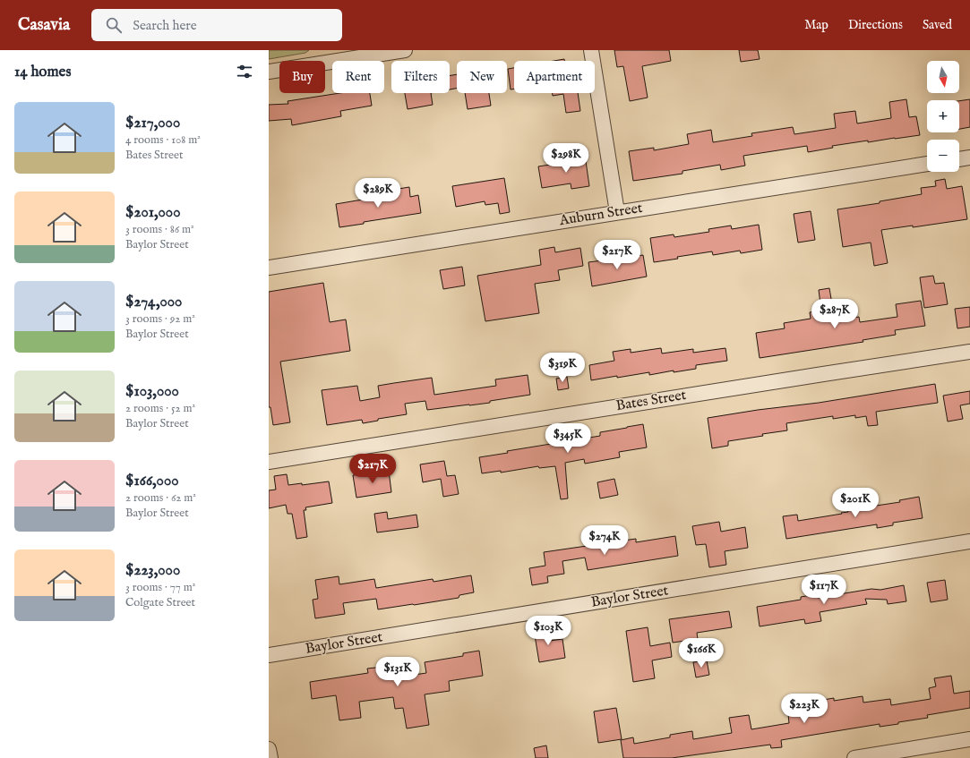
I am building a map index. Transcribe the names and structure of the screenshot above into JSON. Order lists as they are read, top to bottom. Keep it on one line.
{"streets":{"street":["Auburn Street","Bates Street","Baylor Street"]},"north":"bottom","page":{"header":"Casavia","search":"Search here","nav":["Map","Directions","Saved"],"heading":"14 homes","map_buttons":["+","−"],"chip":["Buy","Rent","Filters","New","Apartment"],"list":[{"name":"$217,000","note":"4 rooms · 108 m² · Bates Street"},{"name":"$201,000","note":"3 rooms · 86 m² · Baylor Street"},{"name":"$274,000","note":"3 rooms · 92 m² · Baylor Street"},{"name":"$103,000","note":"2 rooms · 52 m² · Baylor Street"},{"name":"$166,000","note":"2 rooms · 62 m² · Baylor Street"},{"name":"$223,000","note":"3 rooms · 77 m² · Colgate Street"}],"price":["$298K","$289K","$217K","$287K","$319K","$345K","$217K","$201K","$274K","$117K","$103K","$166K","$131K","$223K"]}}
